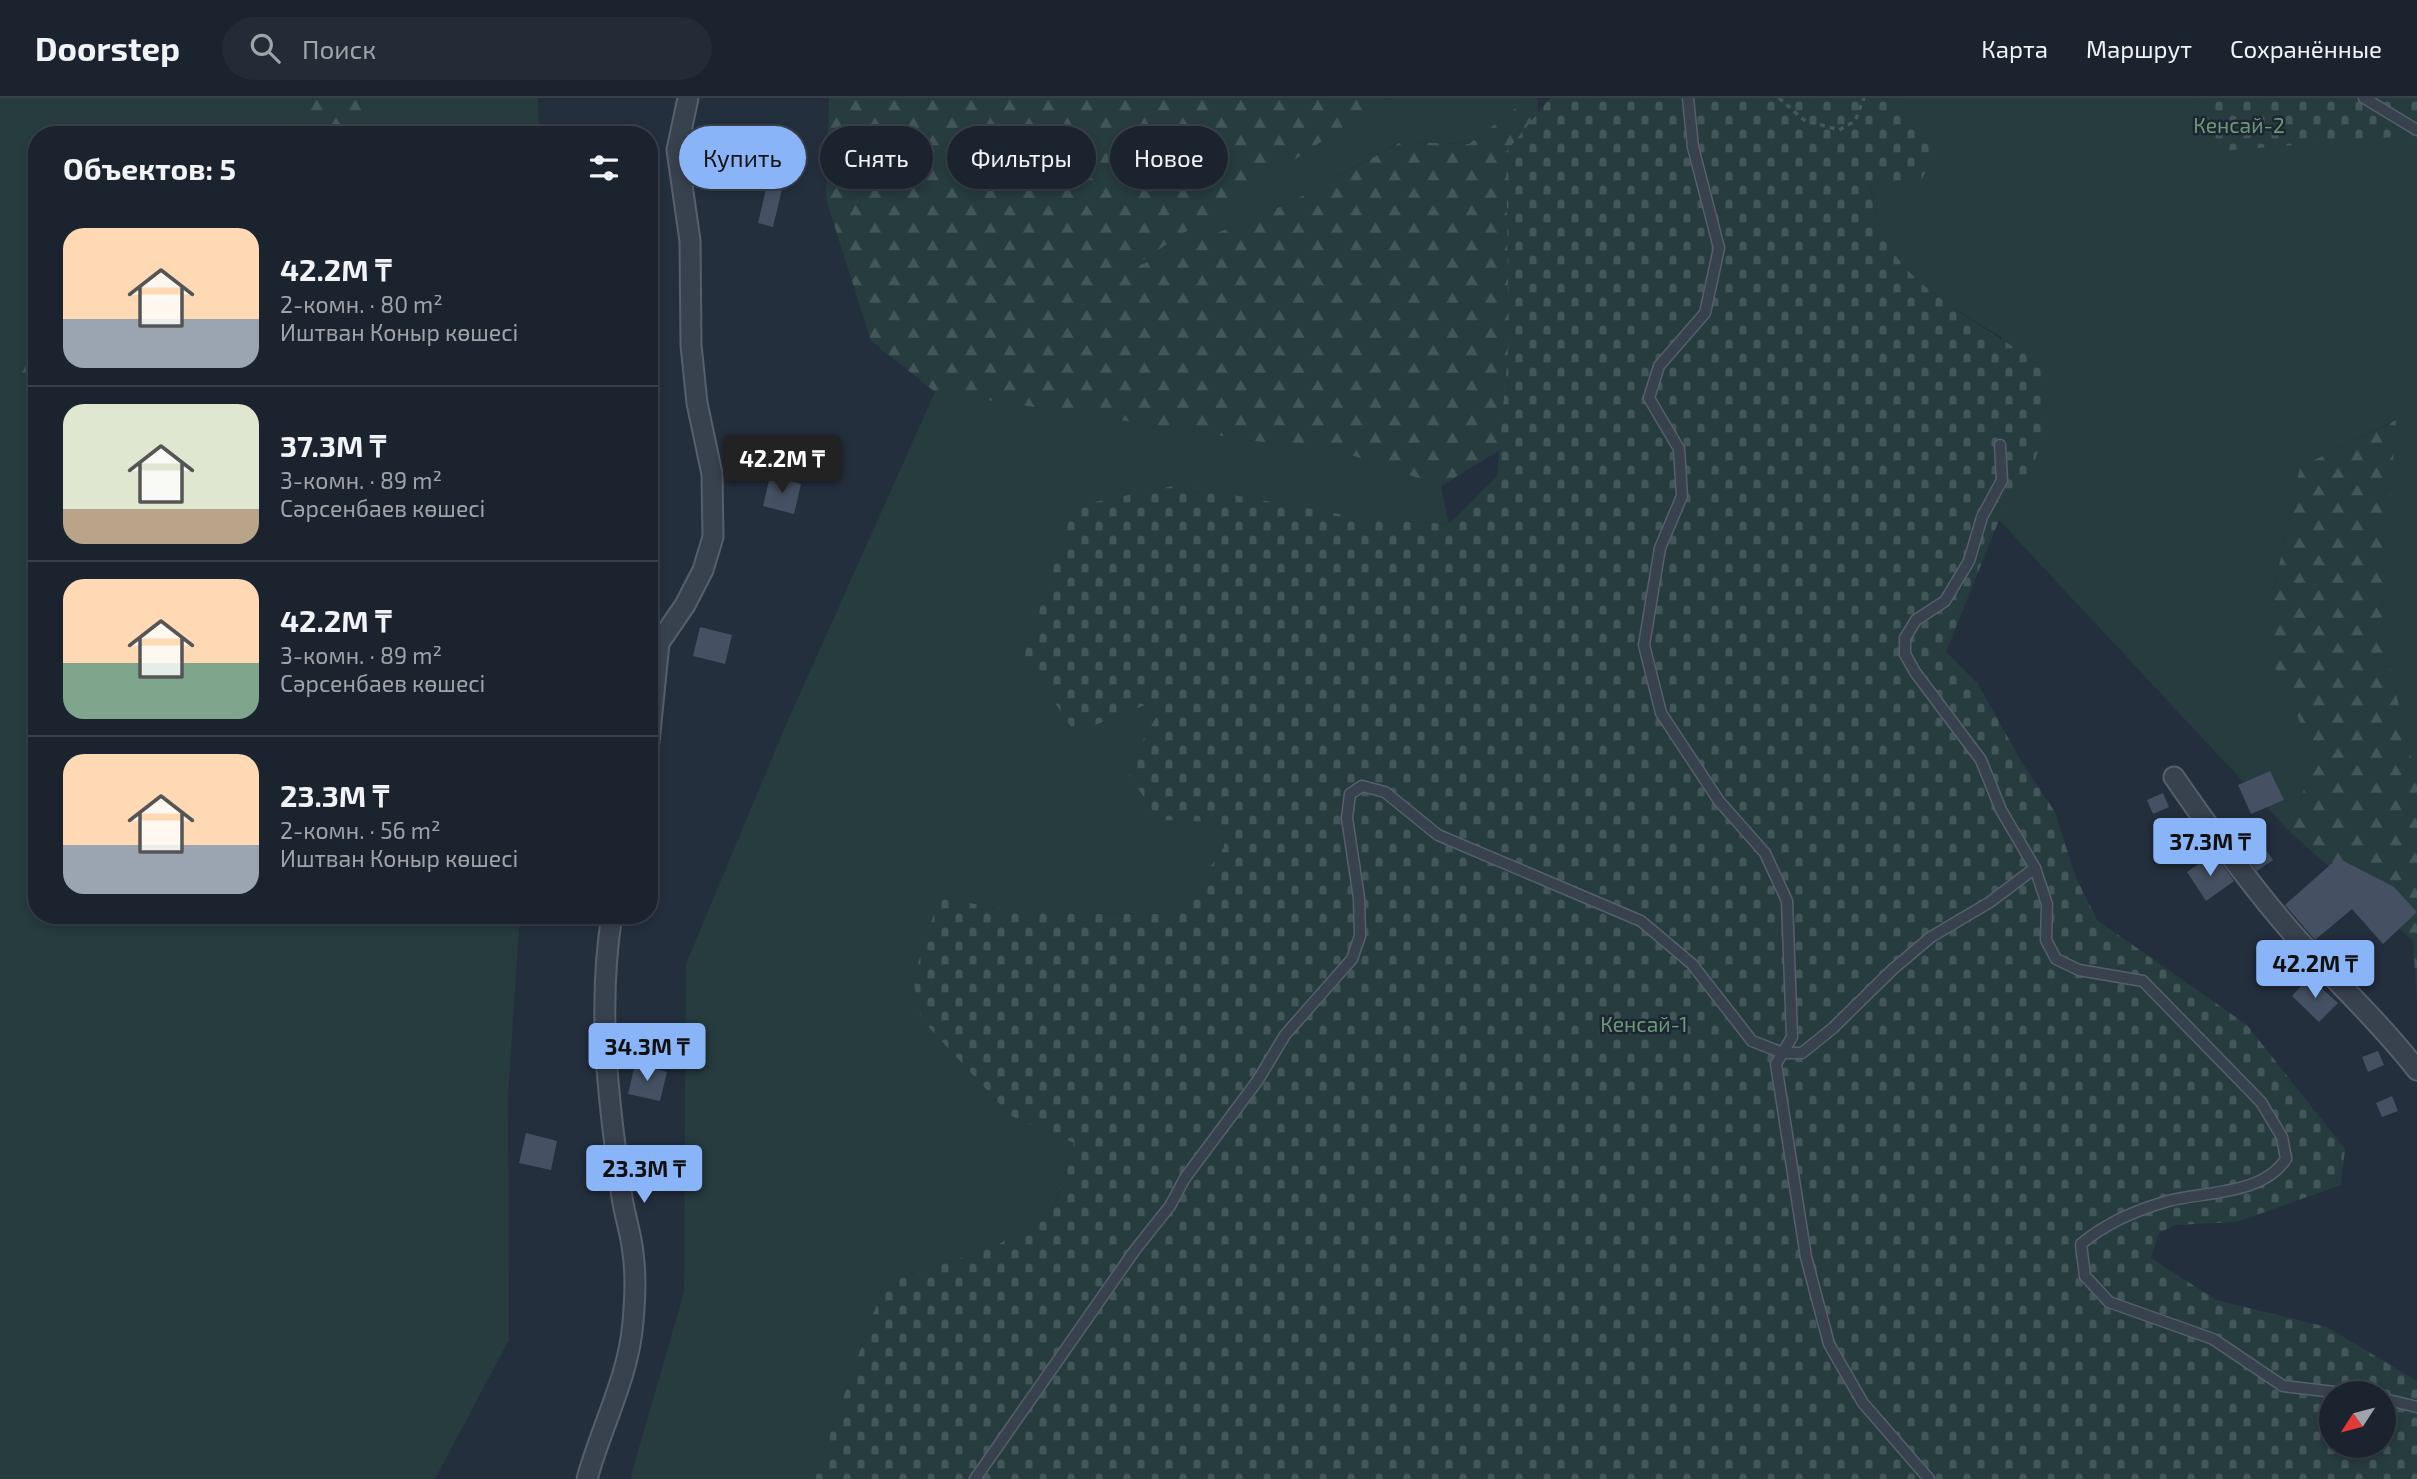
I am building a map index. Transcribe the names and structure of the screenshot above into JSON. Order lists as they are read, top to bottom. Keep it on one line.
{"parks":["Кенсай-2","Кенсай-1"],"north":"bottom left","page":{"header":"Doorstep","search":"Поиск","nav":["Карта","Маршрут","Сохранённые"],"chip":["Купить","Снять","Фильтры","Новое"],"heading":"Объектов: 5","list":[{"name":"42.2M ₸","note":"2-комн. · 80 m² · Иштван Коныр көшесі"},{"name":"37.3M ₸","note":"3-комн. · 89 m² · Сәрсенбаев көшесі"},{"name":"42.2M ₸","note":"3-комн. · 89 m² · Сәрсенбаев көшесі"},{"name":"23.3M ₸","note":"2-комн. · 56 m² · Иштван Коныр көшесі"}],"price":["42.2M ₸","37.3M ₸","42.2M ₸","34.3M ₸","23.3M ₸"]}}
